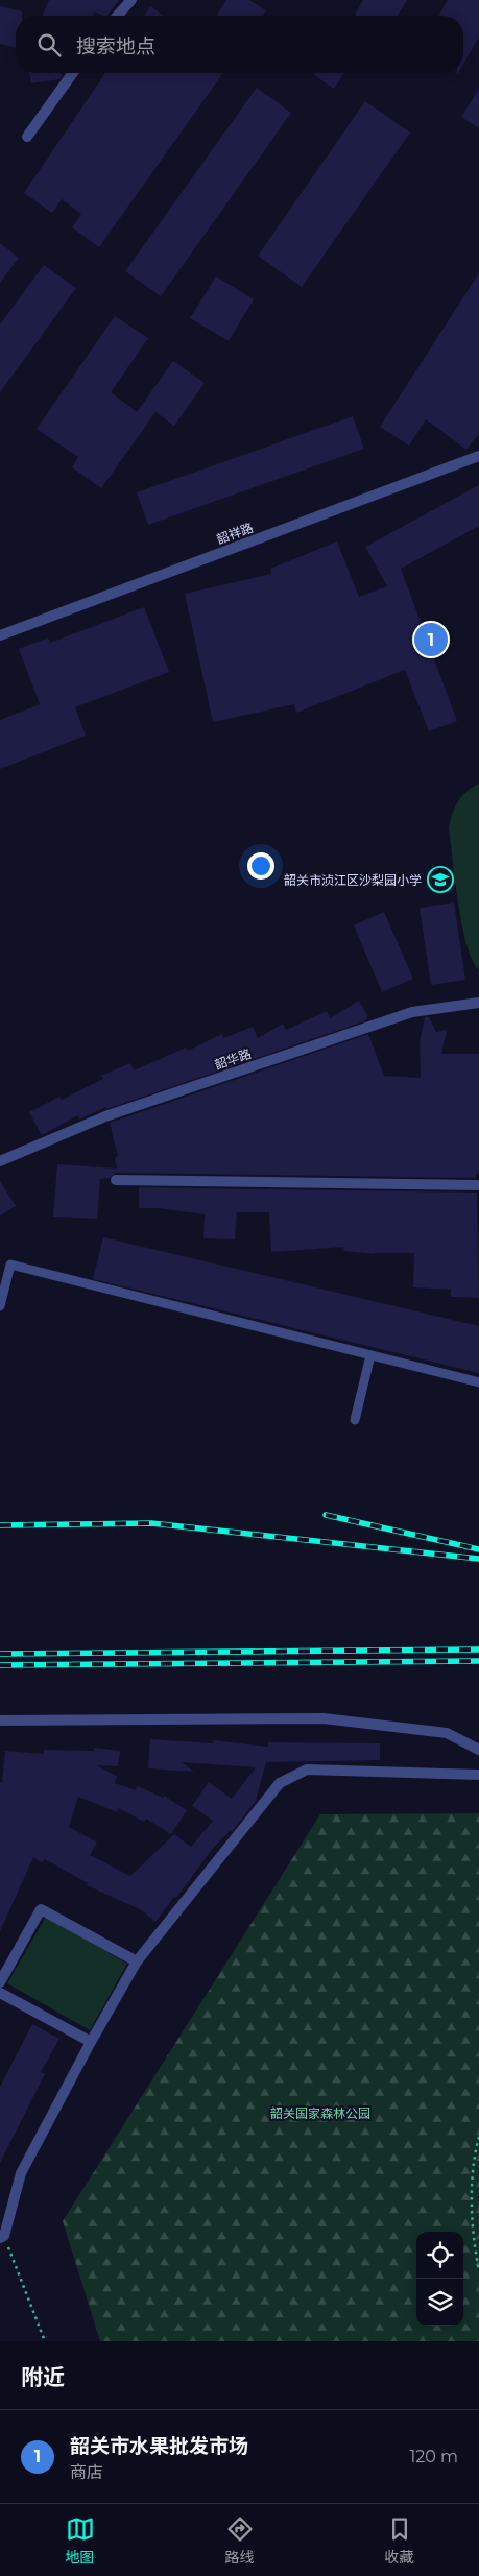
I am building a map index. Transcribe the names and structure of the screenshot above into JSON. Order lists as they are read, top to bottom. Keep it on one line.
{"streets":{"street":["韶祥路","韶华路"]},"parks":["韶关国家森林公园"],"places":{"school or university":["韶关市浈江区沙梨园小学"]},"page":{"search":"搜索地点","pins":"1","heading":"附近","list":[{"mark":"1","name":"韶关市水果批发市场","note":"商店","value":"120 m"}],"nav":["地图","路线","收藏"]}}
